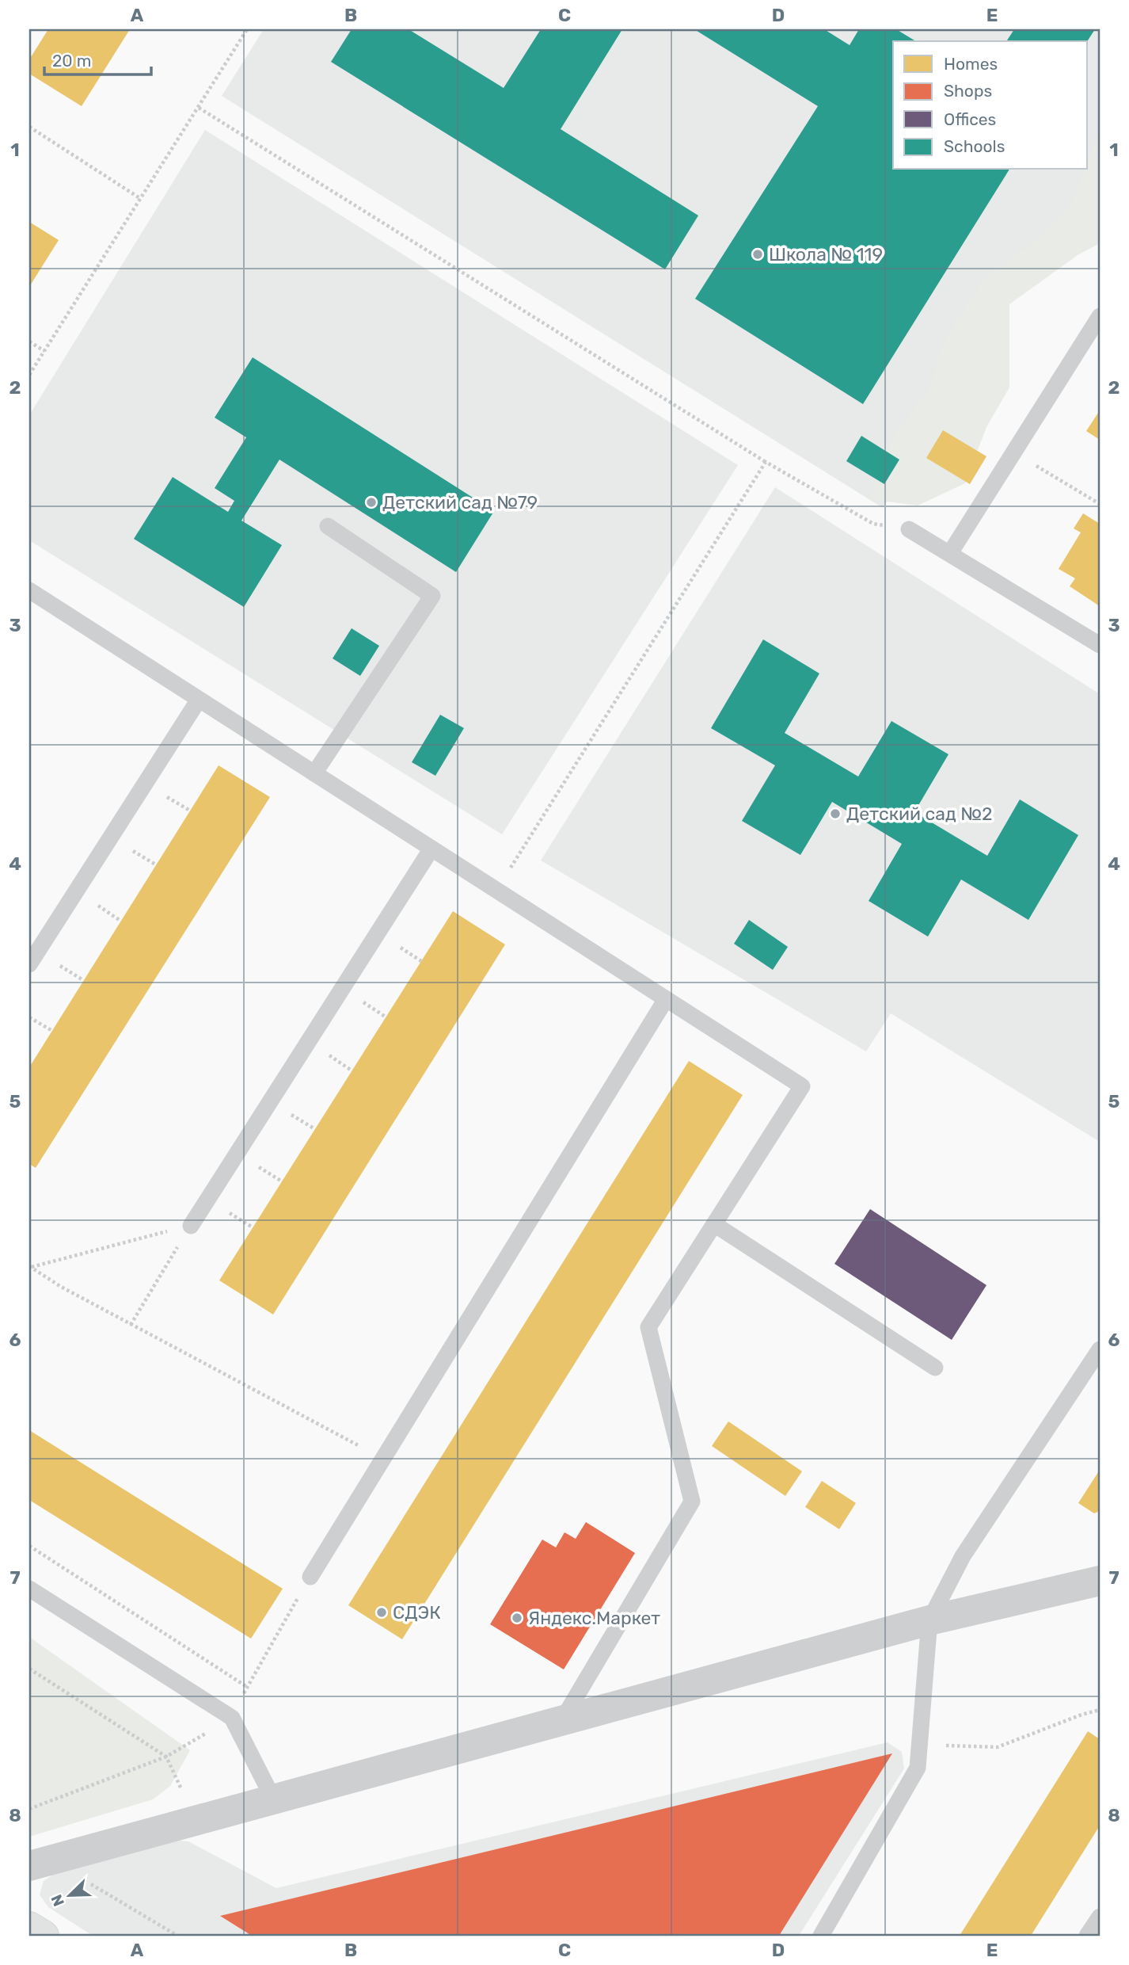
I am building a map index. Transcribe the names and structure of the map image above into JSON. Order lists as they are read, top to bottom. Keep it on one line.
{"places":["Школа № 119","Детский сад №79","Детский сад №2","СДЭК","Яндекс.Маркет"],"legend":["Homes","Shops","Offices","Schools"],"scale_bar":"20 m","north":"bottom left","grid":{"columns":["A","B","C","D","E"],"rows":["1","2","3","4","5","6","7","8"]}}
